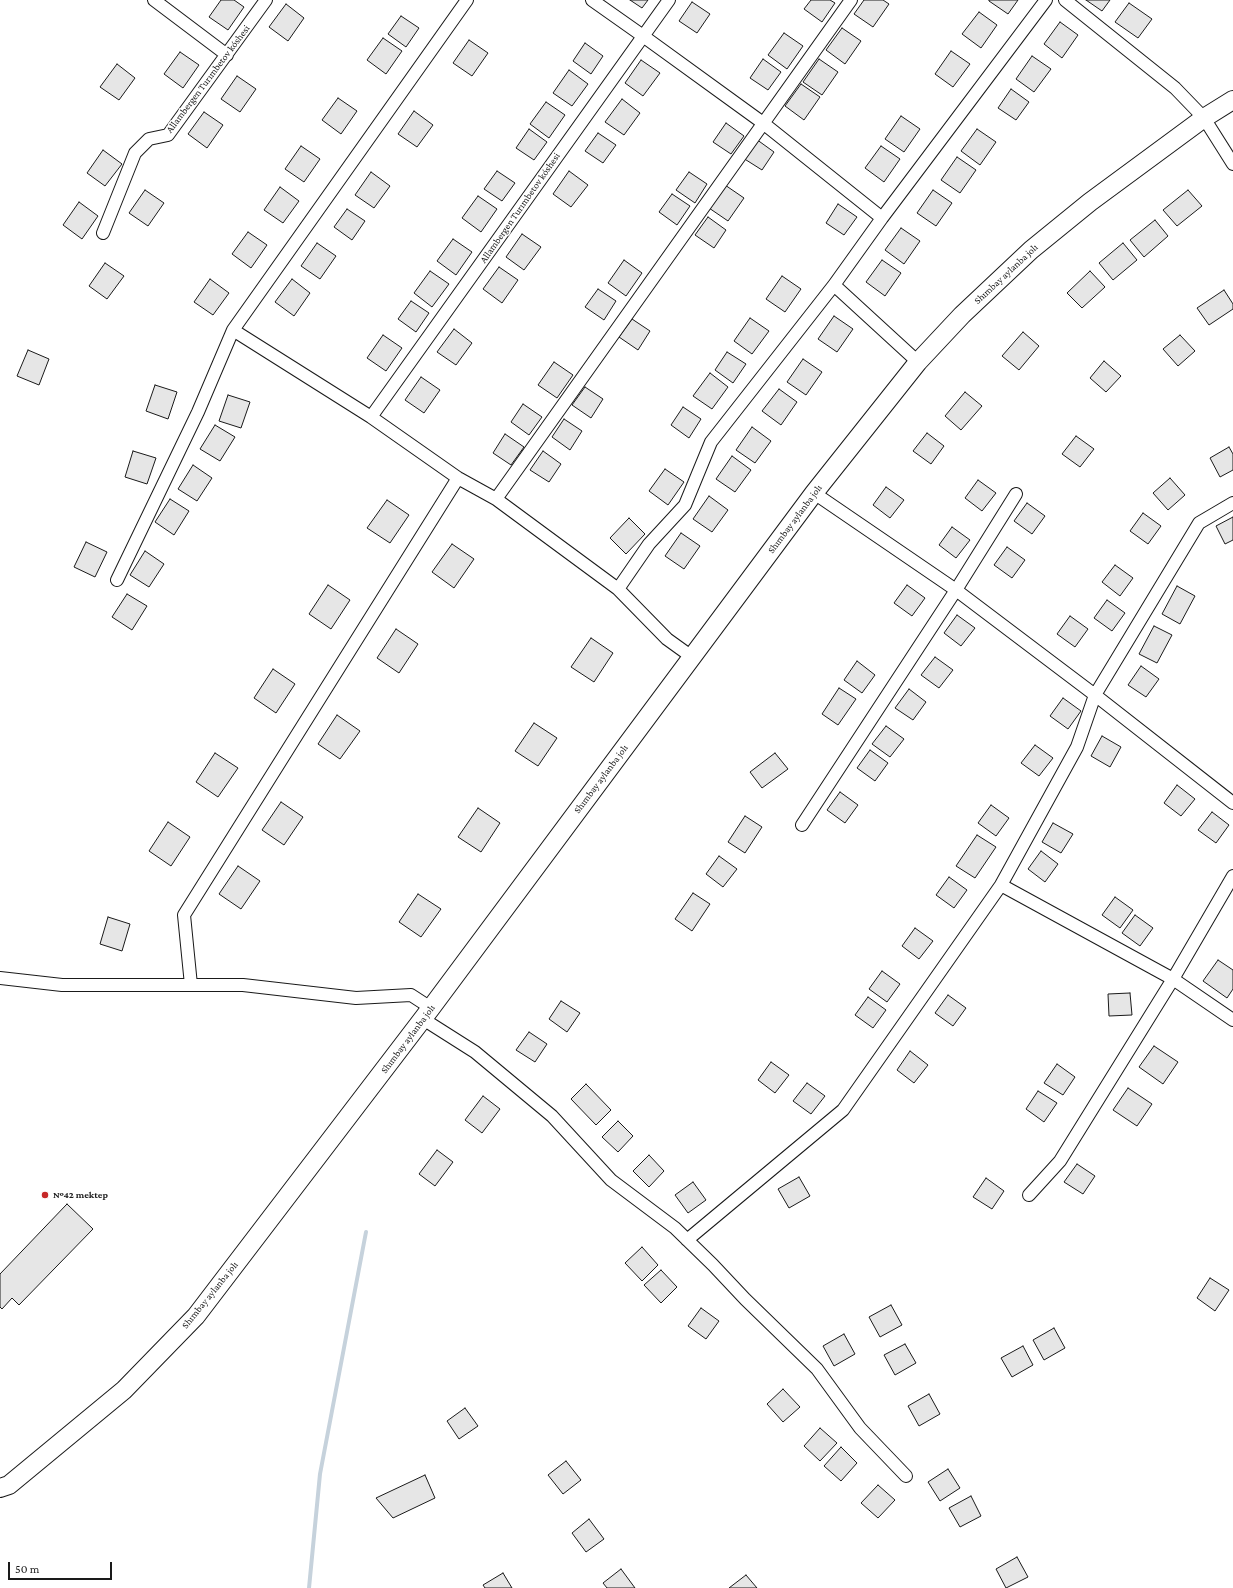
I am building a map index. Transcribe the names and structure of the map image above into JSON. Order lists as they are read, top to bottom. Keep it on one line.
{"streets":{"main road":["Shımbay aylanba jolı"],"street":["Allambergen Turımbetov kóshesi"]},"places":["№42 mektep"],"scale_bar":"50 m"}
